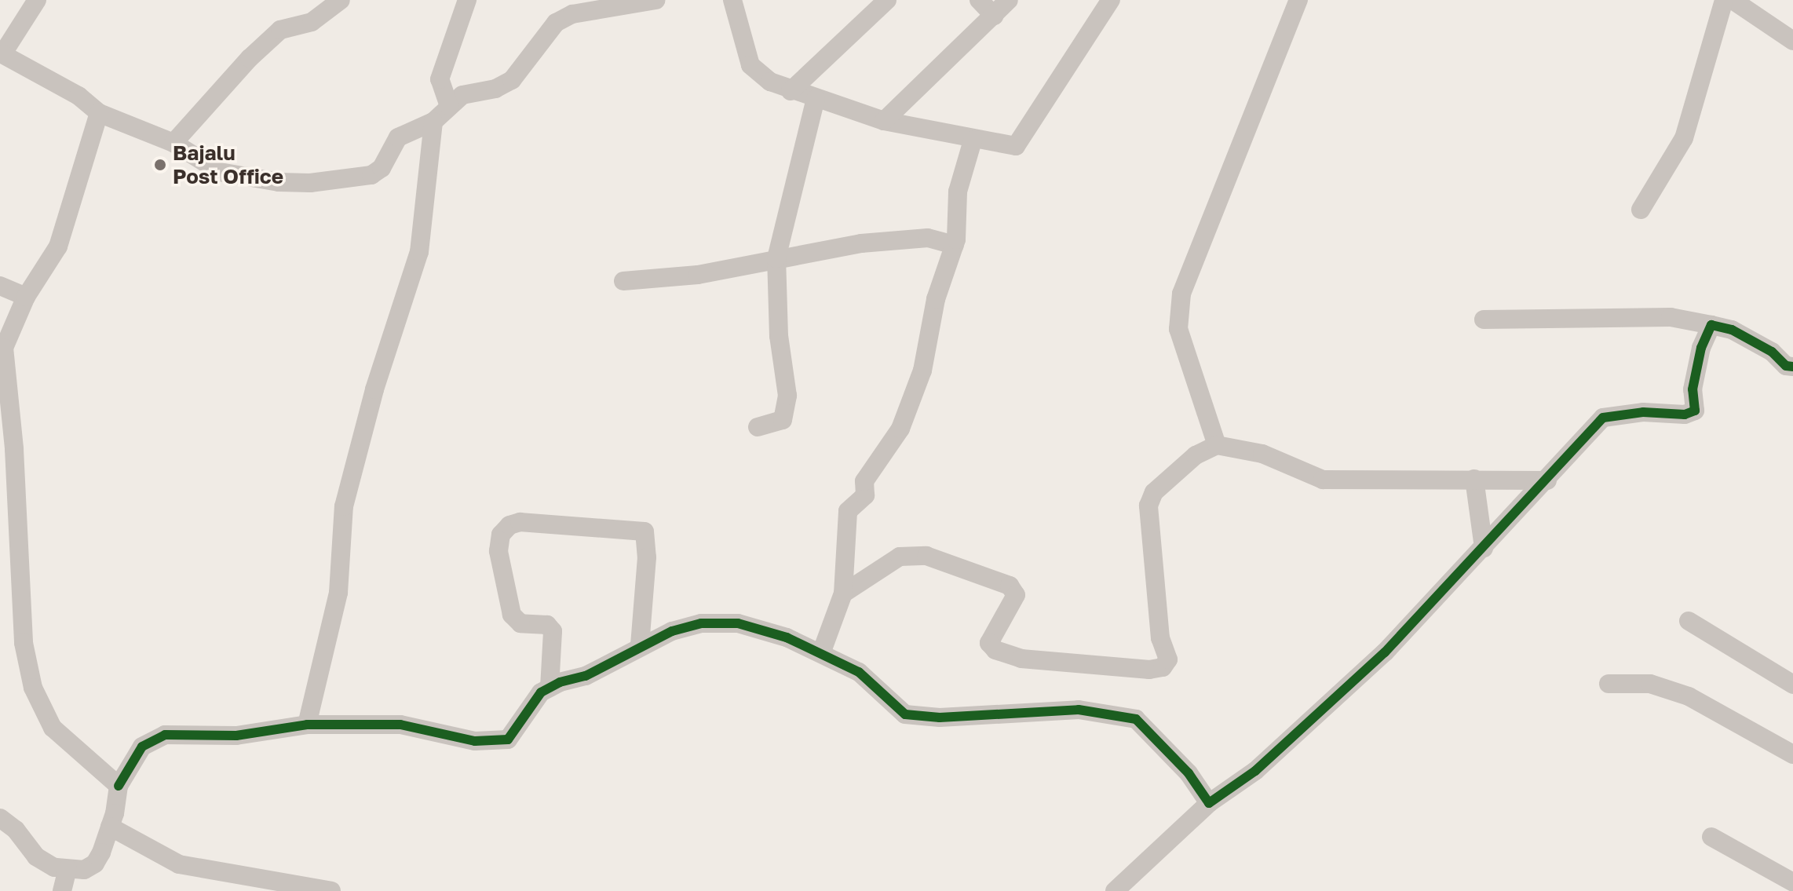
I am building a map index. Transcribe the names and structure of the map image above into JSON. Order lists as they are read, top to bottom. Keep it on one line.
{"places":["Bajalu Post Office"]}
